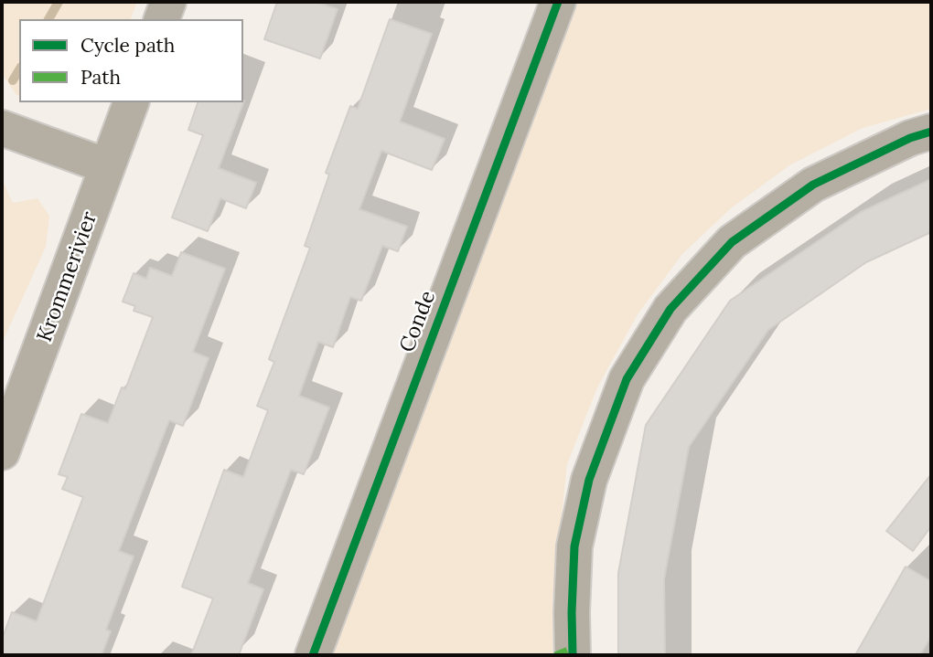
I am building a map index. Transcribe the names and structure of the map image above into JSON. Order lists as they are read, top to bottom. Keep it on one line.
{"streets":{"street":["Krommerivier","Conde"]},"legend":["Cycle path","Path"]}
